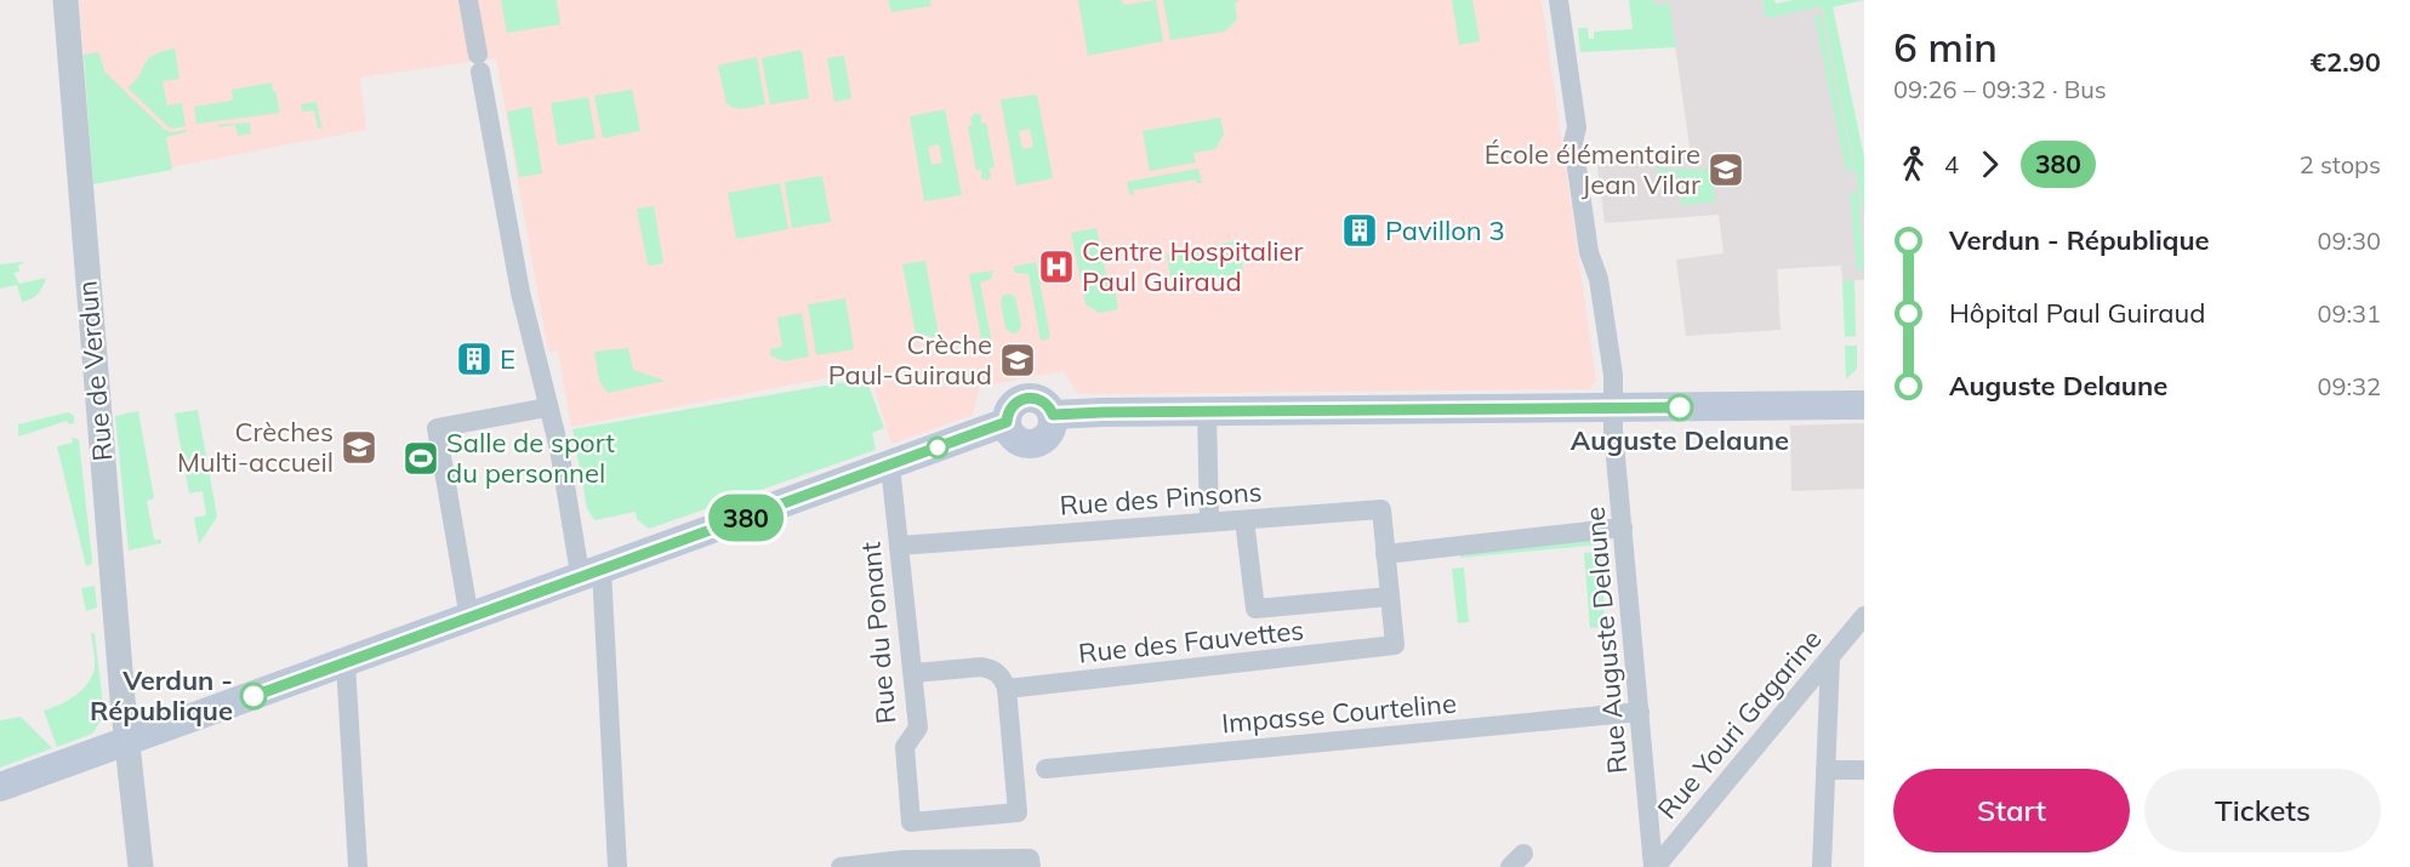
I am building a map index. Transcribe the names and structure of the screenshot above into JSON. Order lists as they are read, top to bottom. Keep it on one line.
{"streets":{"street":["Rue de Verdun","Rue des Pinsons","Rue du Ponant","Rue Auguste Delaune","Rue des Fauvettes","Impasse Courteline","Rue Youri Gagarine"]},"crossings":[["Rue des Pinsons","Rue du Ponant"],["Rue des Pinsons","Rue des Fauvettes"],["Rue du Ponant","Rue des Fauvettes"],["Rue Auguste Delaune","Impasse Courteline"],["Rue Auguste Delaune","Rue Youri Gagarine"]],"places":{"school or university":["École élémentaire Jean Vilar","Crèche Paul-Guiraud","Crèches Multi-accueil"],"building":["Pavillon 3","E"],"hospital":["Centre Hospitalier Paul Guiraud"],"other":["Auguste Delaune","Verdun - République"],"sports":["Salle de sport du personnel"]},"lines":["bus line 380"],"page":{"on_map":"380","heading":["6 min","09:26 – 09:32 · Bus","€2.90"],"legs":["4","380","2 stops"],"list":[{"name":"Verdun - République","value":"09:30"},{"name":"Hôpital Paul Guiraud","value":"09:31"},{"name":"Auguste Delaune","value":"09:32"}],"buttons":["Start","Tickets"]}}
